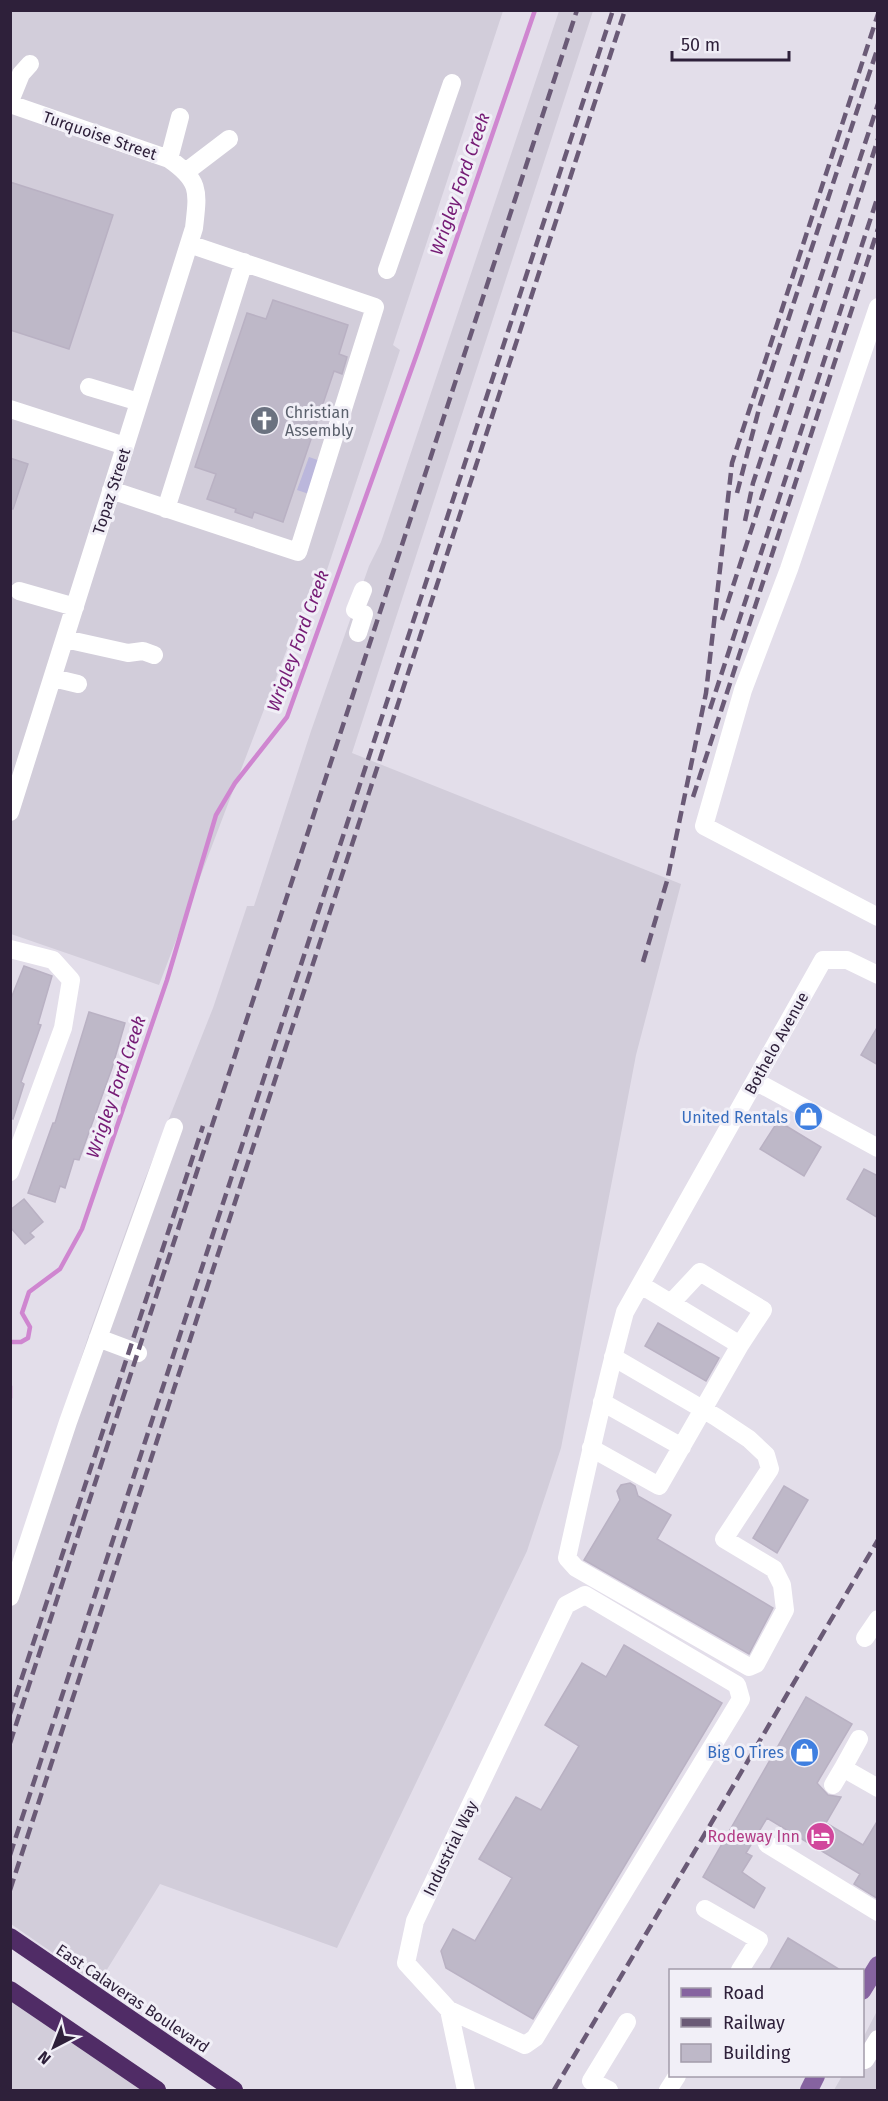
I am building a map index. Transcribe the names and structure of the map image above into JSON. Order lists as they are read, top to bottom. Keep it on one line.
{"streets":{"highway":["East Calaveras Boulevard"],"street":["Turquoise Street","Topaz Street","Bothelo Avenue","Industrial Way"]},"crossings":[["Turquoise Street","Topaz Street"]],"water":["Wrigley Ford Creek"],"places":{"church":["Christian Assembly"],"shop":["United Rentals","Big O Tires"],"hotel":["Rodeway Inn"]},"legend":["Road","Railway","Building"],"scale_bar":"50 m","north":"bottom left"}
